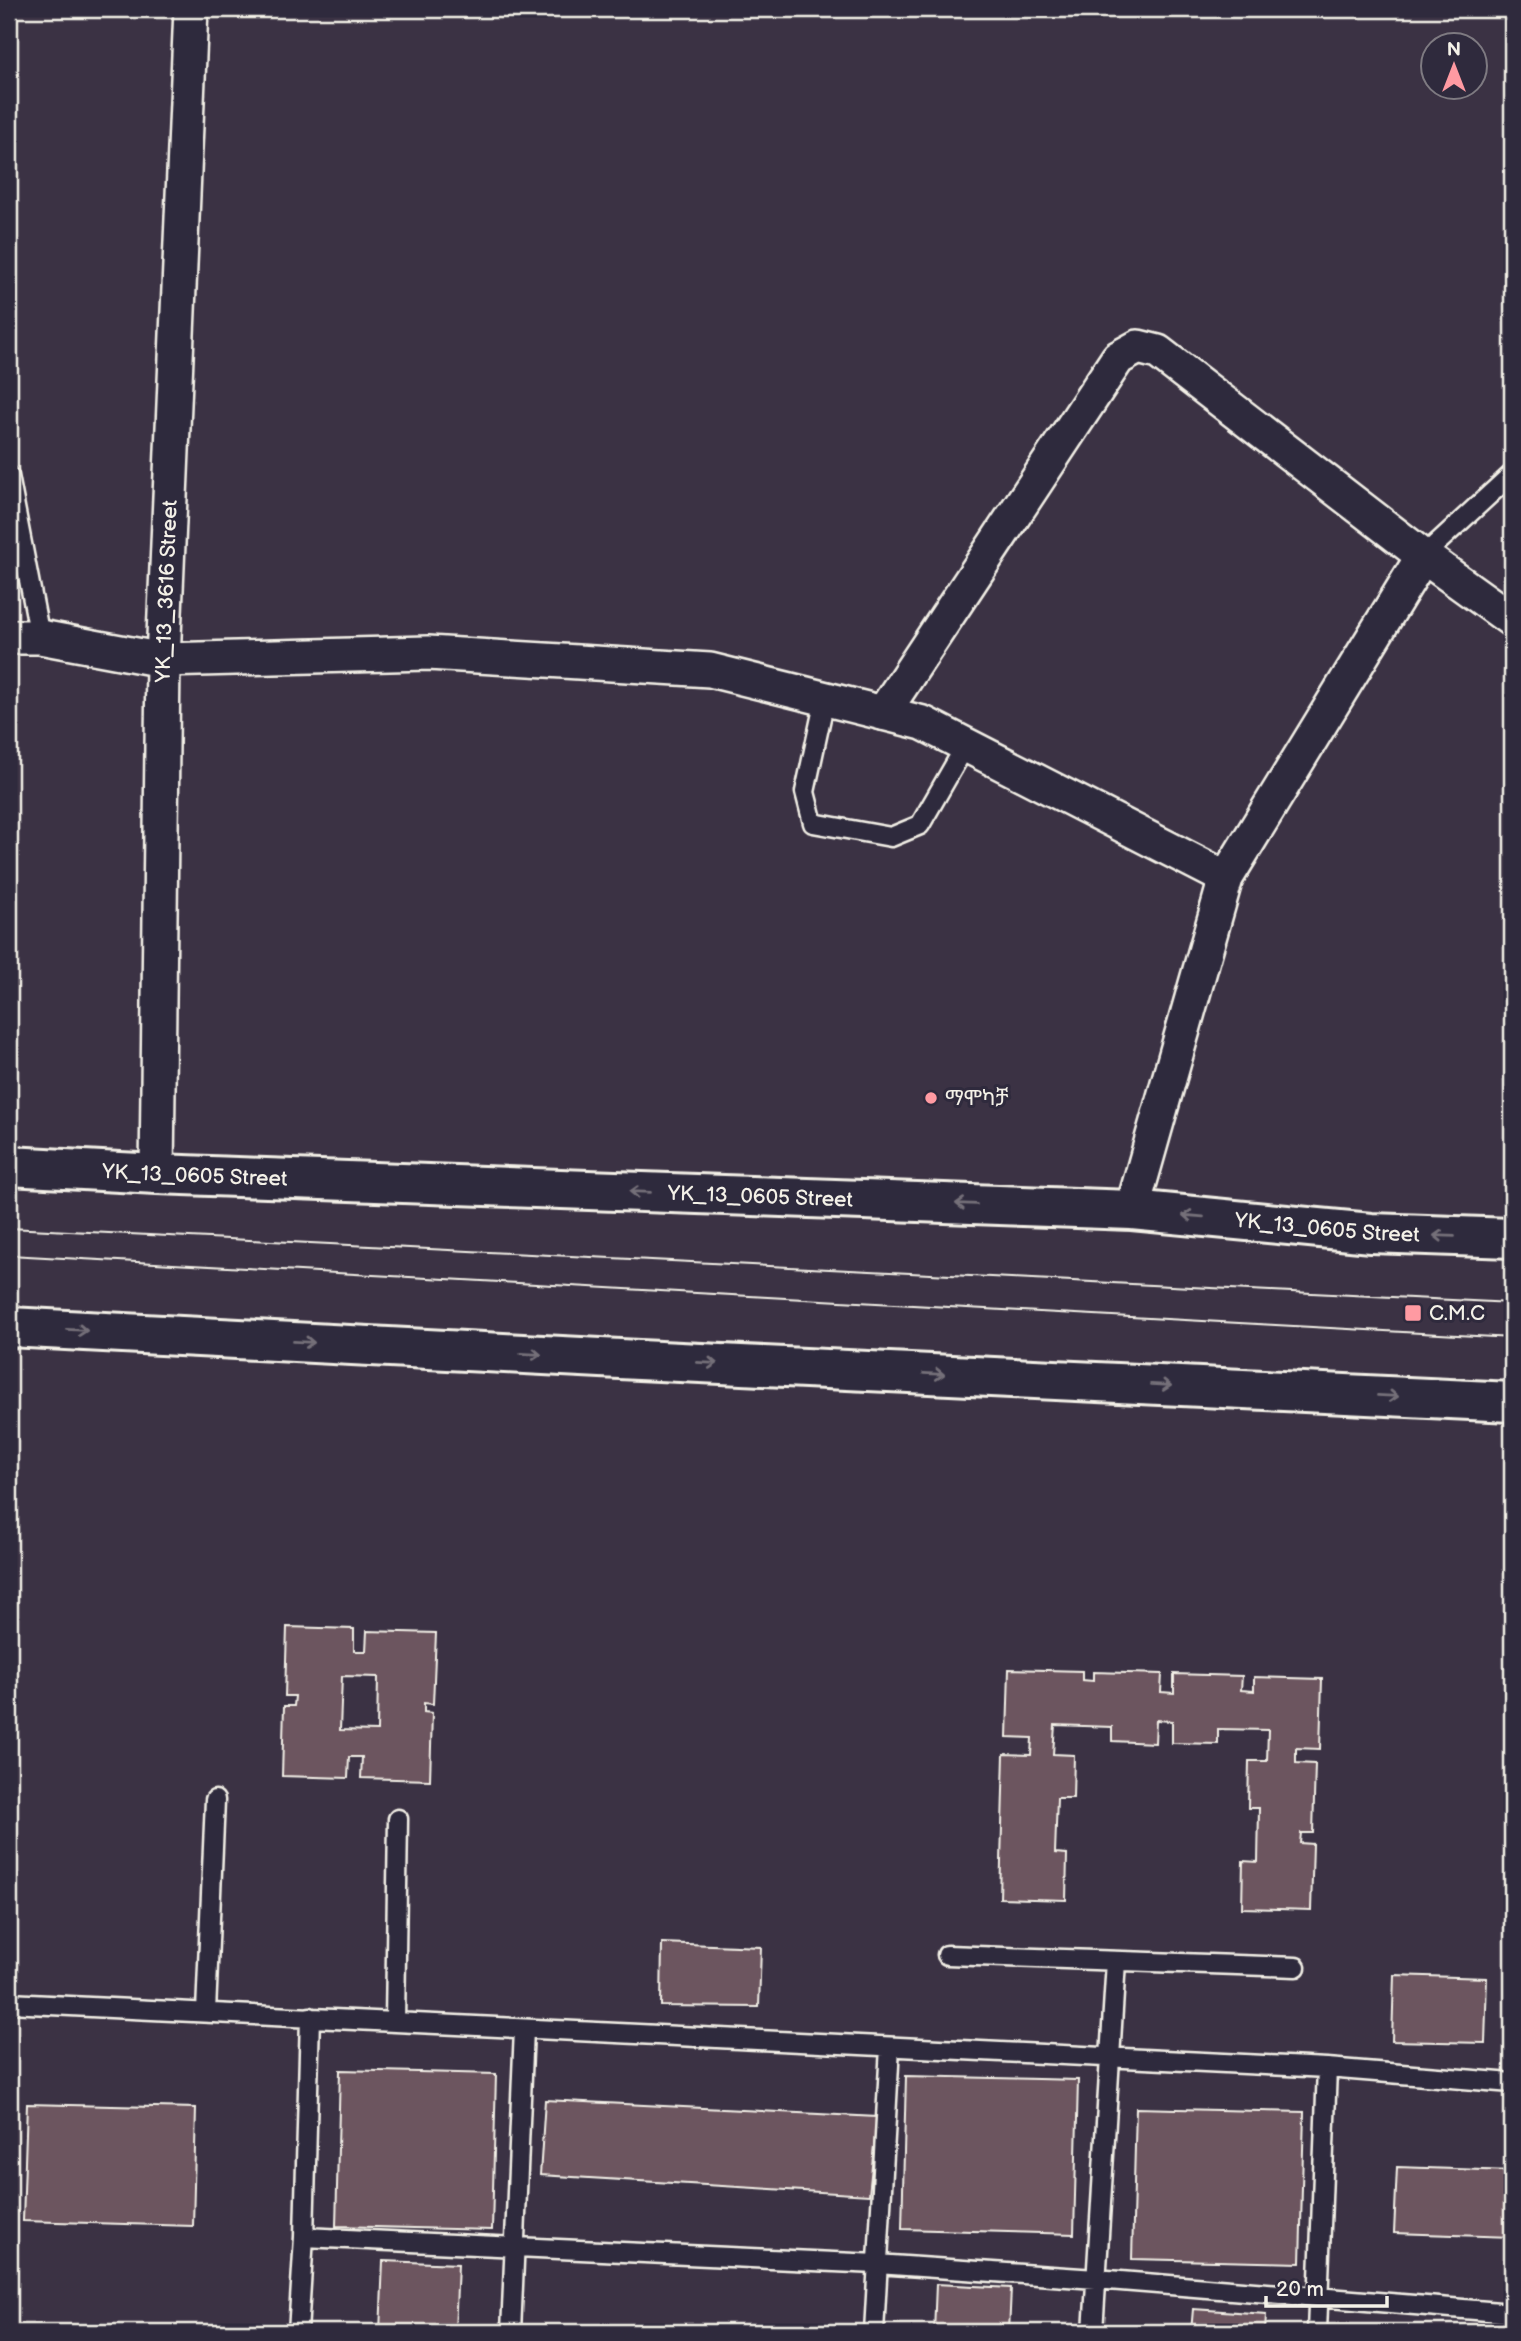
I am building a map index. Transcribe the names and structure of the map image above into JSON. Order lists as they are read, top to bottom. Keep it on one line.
{"streets":{"main road":["YK_13_0605 Street"],"street":["YK_13_3616 Street"]},"crossings":[["YK_13_3616 Street","YK_13_0605 Street"]],"places":{"other":["ማሞካቻ"],"transit":["C.M.C"]},"scale_bar":"20 m","north":"top"}
